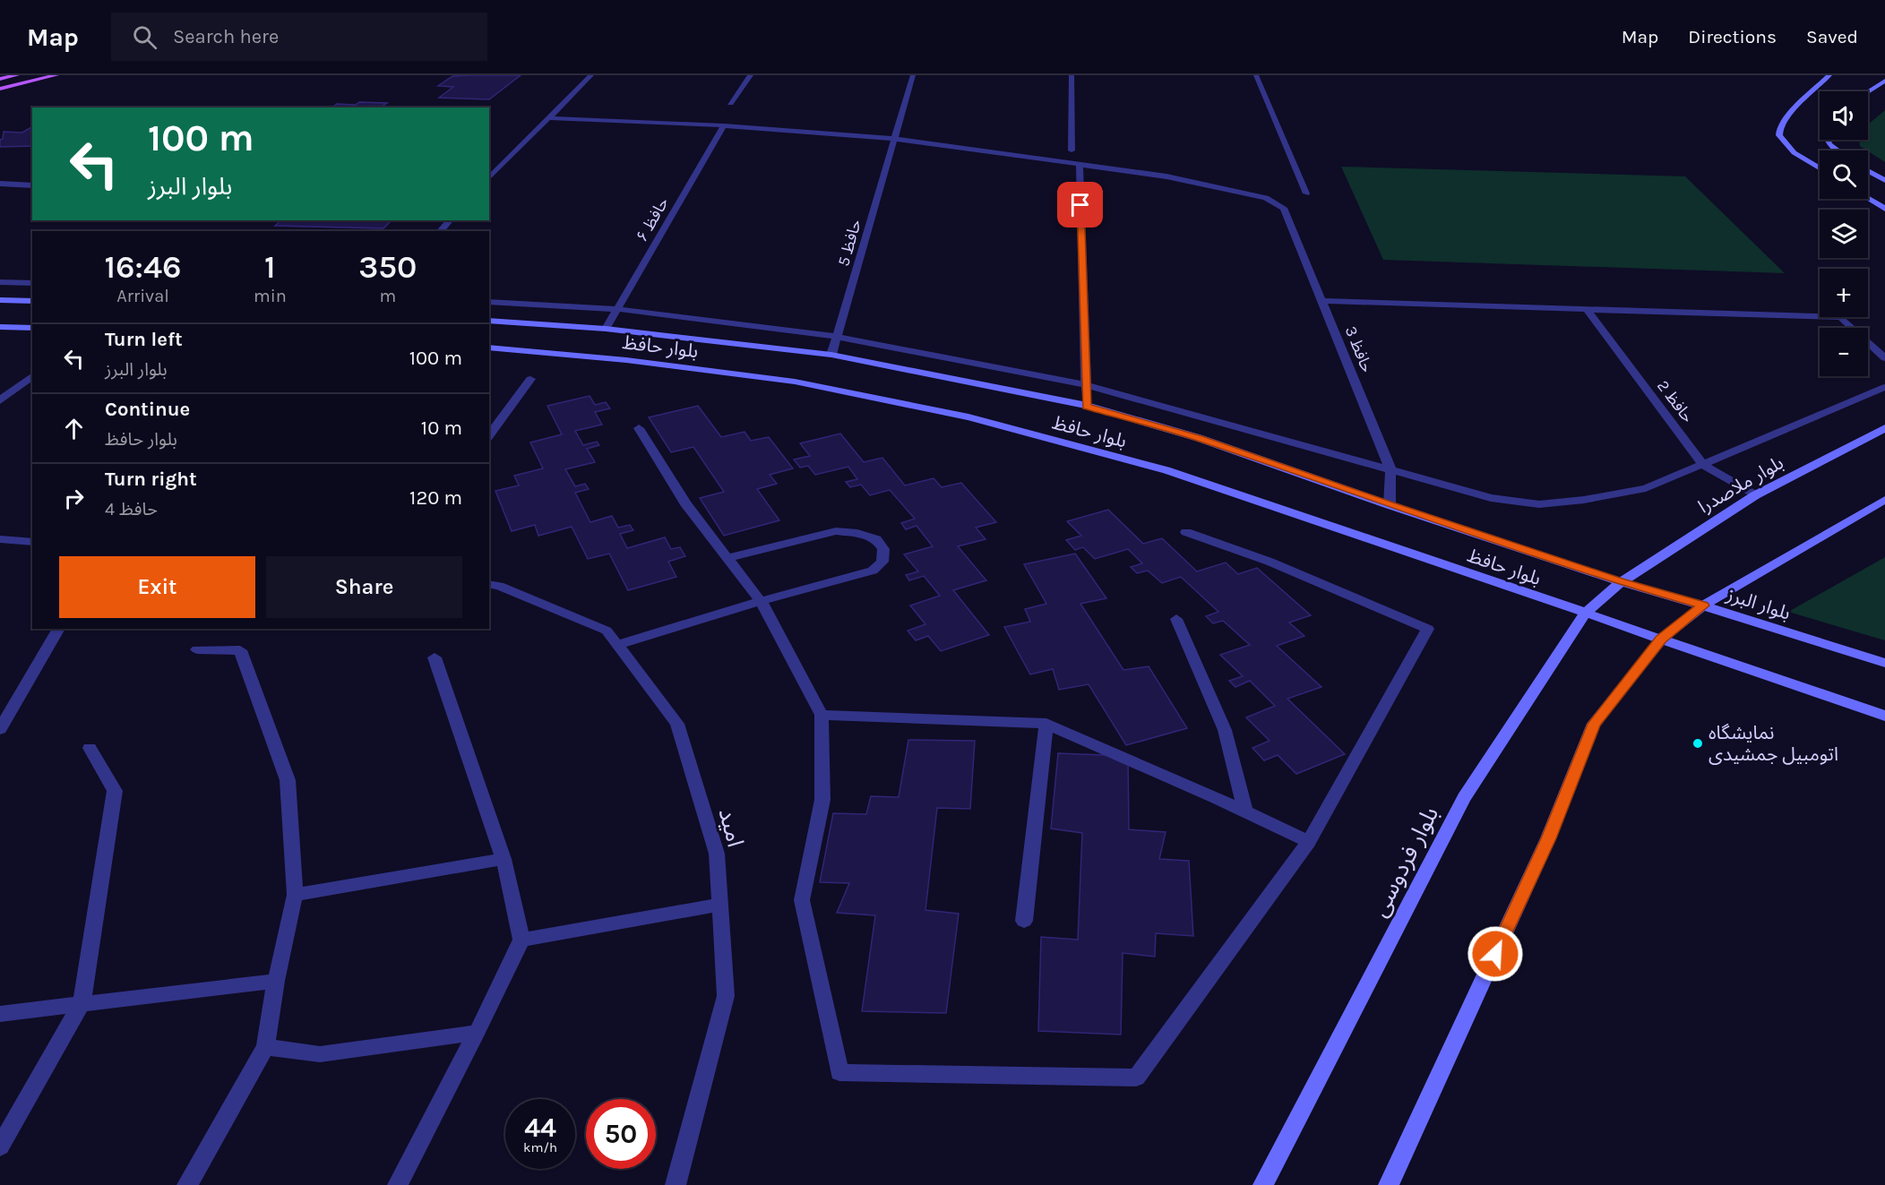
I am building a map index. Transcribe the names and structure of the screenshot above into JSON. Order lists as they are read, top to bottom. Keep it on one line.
{"streets":{"main road":["بلوار حافظ","بلوار ملاصدرا","بلوار البرز","بلوار فردوسی"],"street":["حافظ ۶","حافظ 5","حافظ 3","حافظ 2","امید"]},"crossings":[["حافظ ۶","بلوار حافظ"],["حافظ 5","بلوار حافظ"],["بلوار حافظ","حافظ 3"],["بلوار حافظ","بلوار ملاصدرا"],["بلوار حافظ","بلوار البرز"],["بلوار حافظ","بلوار فردوسی"],["حافظ 2","بلوار ملاصدرا"],["بلوار ملاصدرا","بلوار البرز"],["بلوار ملاصدرا","بلوار فردوسی"],["بلوار البرز","بلوار فردوسی"]],"places":["نمایشگاه اتومبیل جمشیدی"],"page":{"header":"Map","search":"Search here","nav":["Map","Directions","Saved"],"map_buttons":["+","−"],"turn":["100 m","بلوار البرز"],"eta":["16:46","Arrival","1","min","350","m"],"list":[{"name":"Turn left","note":"بلوار البرز","value":"100 m"},{"name":"Continue","note":"بلوار حافظ","value":"10 m"},{"name":"Turn right","note":"حافظ 4","value":"120 m"}],"buttons":["Exit","Share"],"speed":"44 km/h","limit":"50"}}
